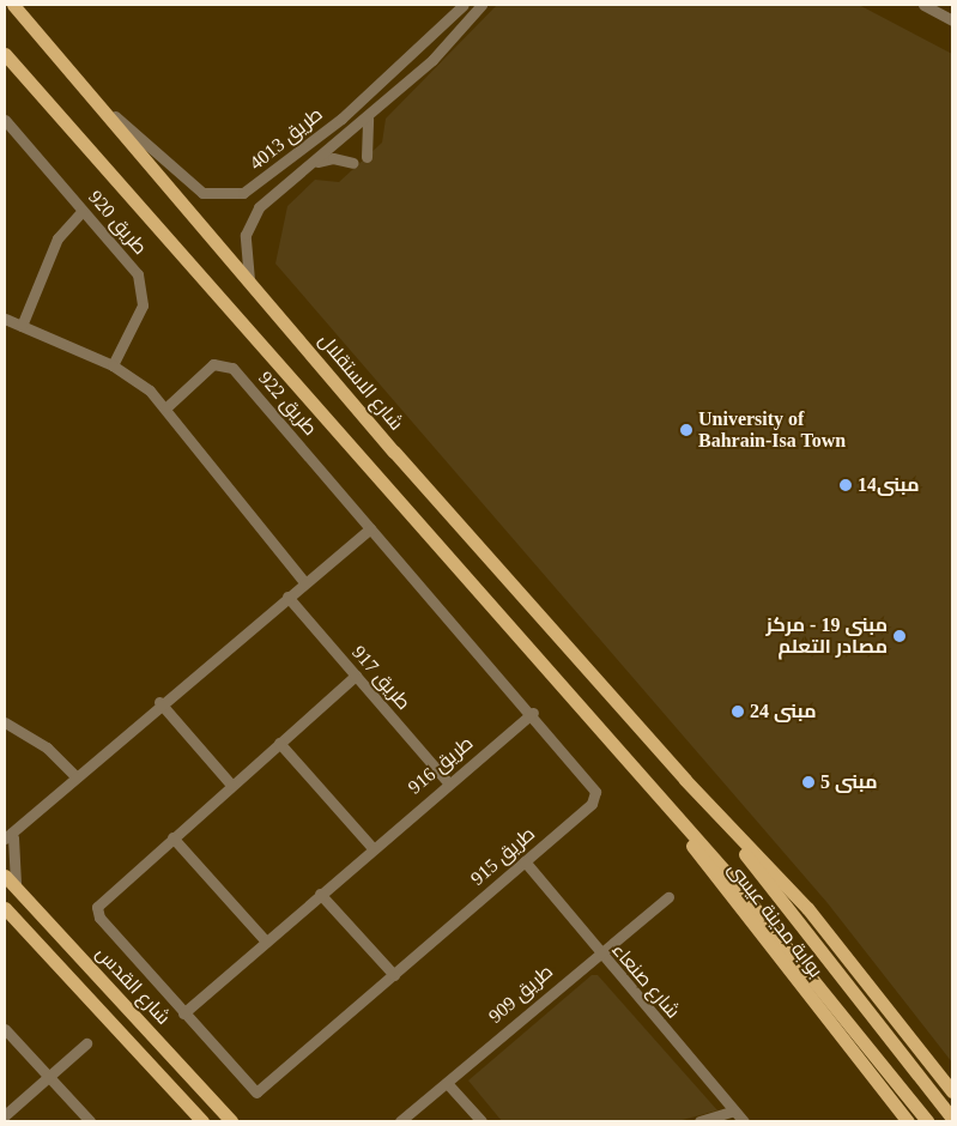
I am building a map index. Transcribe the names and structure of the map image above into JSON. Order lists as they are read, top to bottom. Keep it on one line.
{"streets":{"main road":["شارع الاستقلال","بوابة مدينة عيسى","شارع القدس"],"street":["طريق 4013","طريق 920","طريق 922","طريق 917","طريق 916","طريق 915","شارع صنعاء","طريق 909"]},"crossings":[["طريق 4013","شارع الاستقلال"],["شارع الاستقلال","بوابة مدينة عيسى"],["طريق 922","طريق 915"],["طريق 917","طريق 916"],["طريق 917","طريق 915"],["طريق 916","طريق 915"],["طريق 915","شارع صنعاء"],["شارع صنعاء","طريق 909"]],"places":["University of Bahrain-Isa Town","مبنى14","مبنى 19 - مركز مصادر التعلم","مبنى 24","مبنى 5"]}
